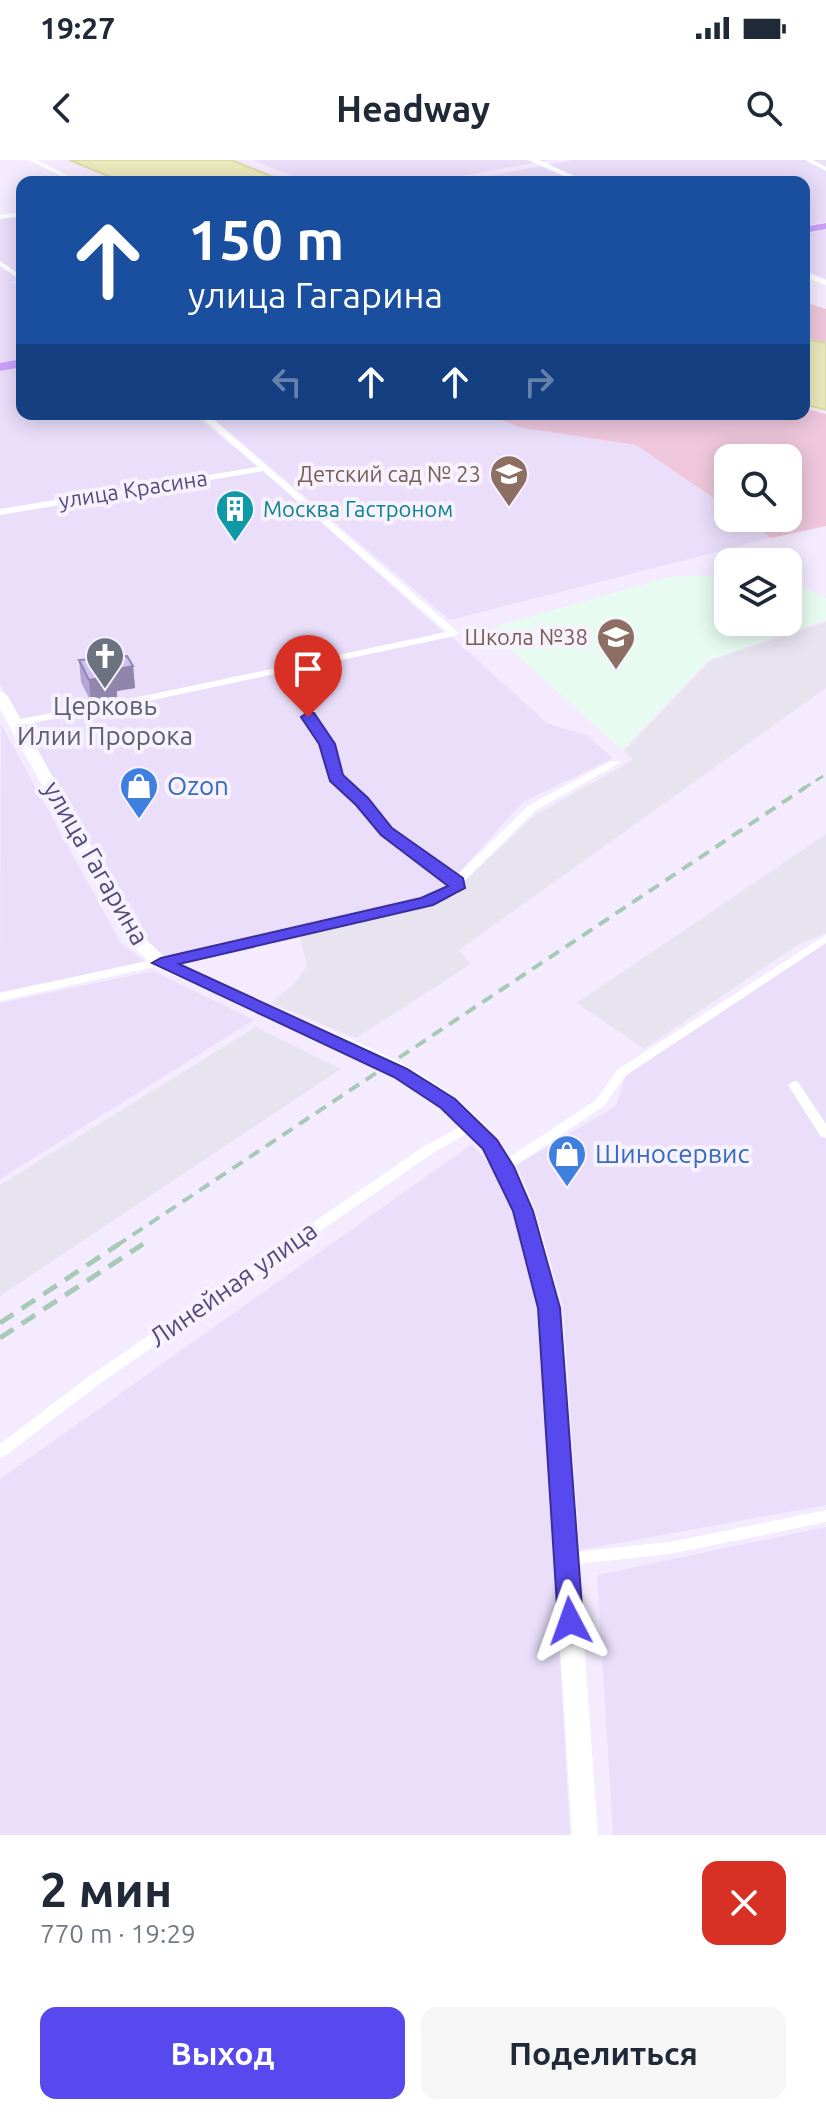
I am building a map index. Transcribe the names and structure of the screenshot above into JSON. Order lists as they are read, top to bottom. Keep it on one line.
{"streets":{"main road":["улица Гагарина"],"street":["улица Красина","Линейная улица"]},"crossings":[["улица Гагарина","Линейная улица"]],"places":{"school or university":["Детский сад № 23","Школа №38"],"building":["Москва Гастроном"],"church":["Церковь Илии Пророка"],"shop":["Ozon","Шиносервис"]},"page":{"status":"19:27","header":"Headway","turn":["150 m","улица Гагарина"],"heading":["2 мин","770 m · 19:29"],"buttons":["Выход","Поделиться"]}}
